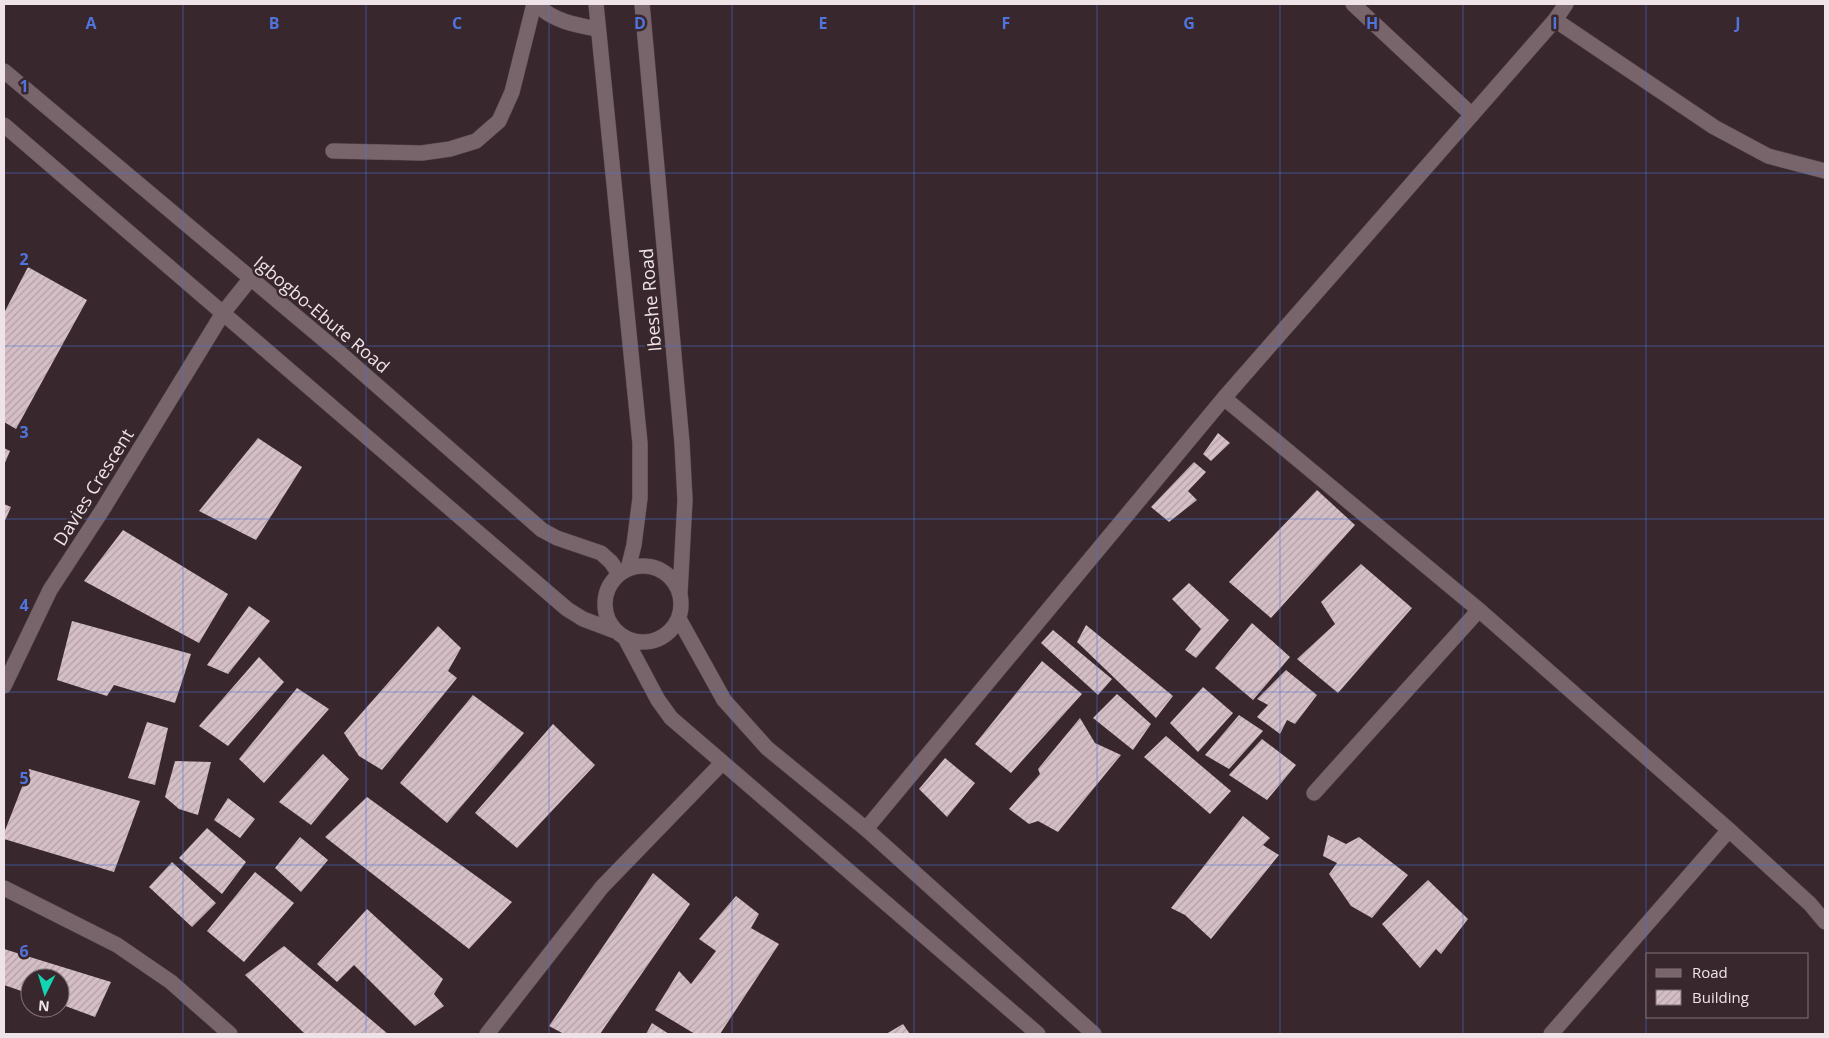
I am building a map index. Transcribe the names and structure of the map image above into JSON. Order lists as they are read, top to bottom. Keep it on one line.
{"streets":{"street":["Ibeshe Road","Igbogbo-Ebute Road","Davies Crescent"]},"crossings":[["Ibeshe Road","Igbogbo-Ebute Road"],["Igbogbo-Ebute Road","Davies Crescent"]],"legend":["Road","Building"],"north":"bottom","grid":{"columns":["A","B","C","D","E","F","G","H","I","J"],"rows":["1","2","3","4","5","6"]}}
